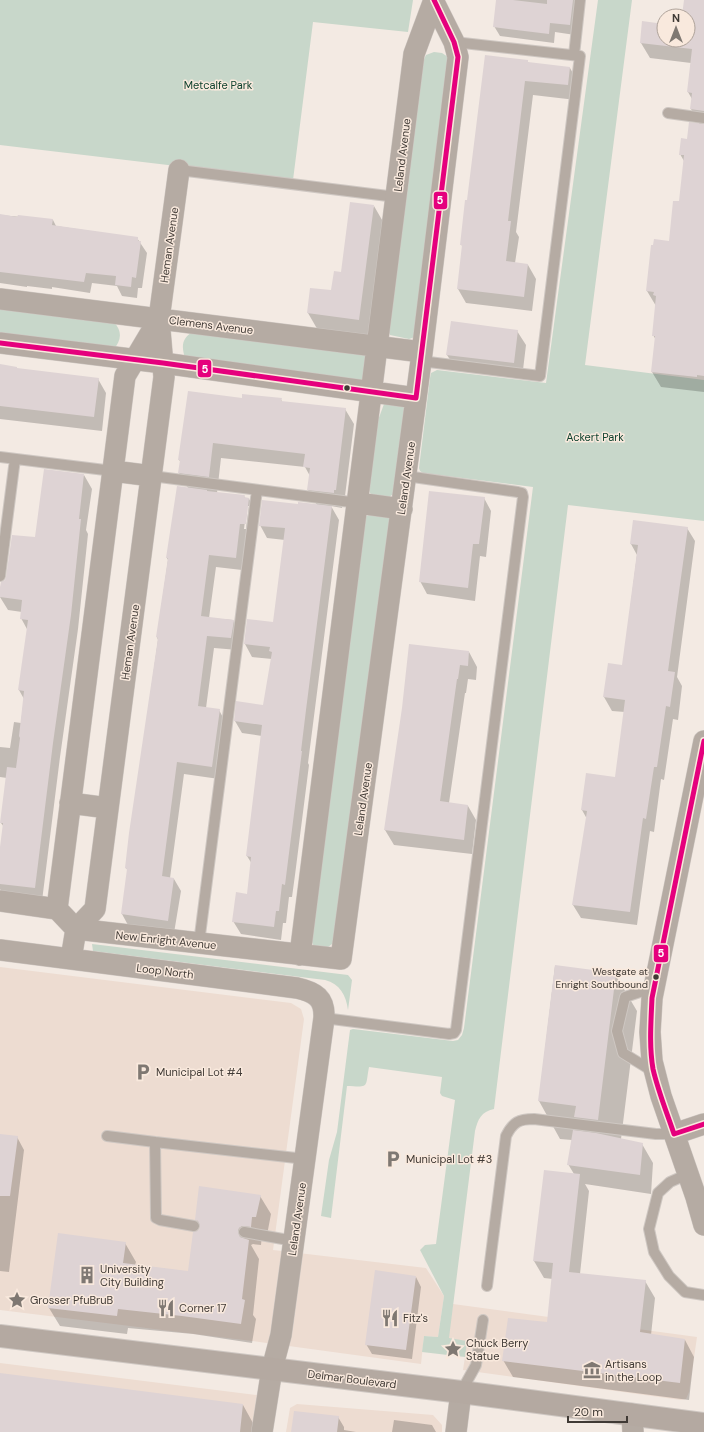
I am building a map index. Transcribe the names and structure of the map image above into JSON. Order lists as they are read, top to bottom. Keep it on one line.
{"streets":{"main road":["Delmar Boulevard"],"street":["Leland Avenue","Heman Avenue","Clemens Avenue","New Enright Avenue","Loop North"]},"crossings":[["Leland Avenue","Clemens Avenue"],["Leland Avenue","New Enright Avenue"],["Leland Avenue","Loop North"],["Leland Avenue","Delmar Boulevard"],["Heman Avenue","Clemens Avenue"],["Heman Avenue","New Enright Avenue"]],"parks":["Metcalfe Park","Ackert Park"],"places":{"other":["Westgate at Enright Southbound"],"parking":["Municipal Lot #4","Municipal Lot #3"],"building":["University City Building"],"place":["Grosser PfuBruB","Chuck Berry Statue"],"restaurant":["Corner 17","Fitz's"],"museum":["Artisans in the Loop"]},"lines":["transit line 5"],"scale_bar":"20 m","north":"top"}
